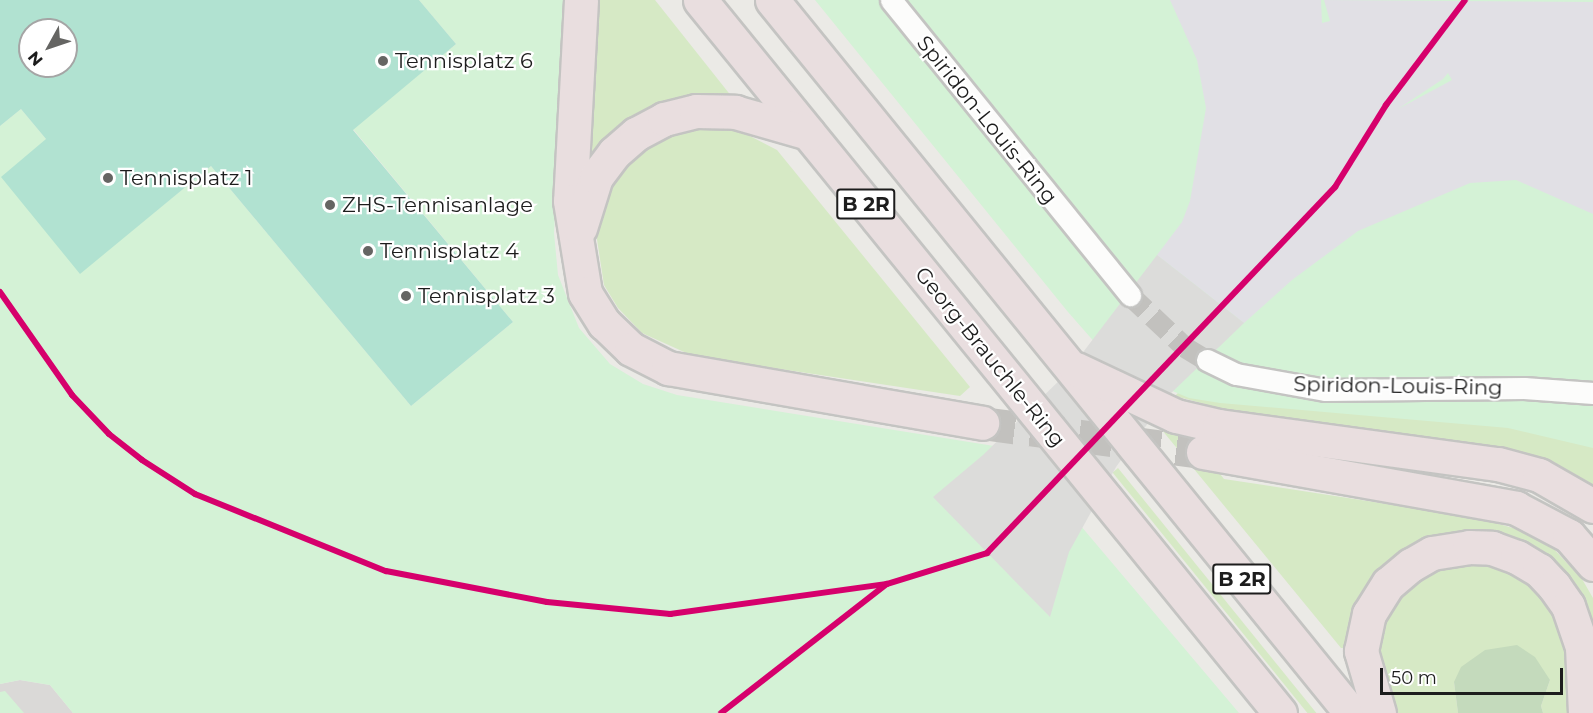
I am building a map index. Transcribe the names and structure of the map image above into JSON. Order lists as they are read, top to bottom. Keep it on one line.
{"streets":{"highway":["B 2R","Georg-Brauchle-Ring"],"street":["Spiridon-Louis-Ring"]},"places":["Tennisplatz 6","Tennisplatz 1","ZHS-Tennisanlage","Tennisplatz 4","Tennisplatz 3"],"scale_bar":"50 m","north":"bottom left"}
